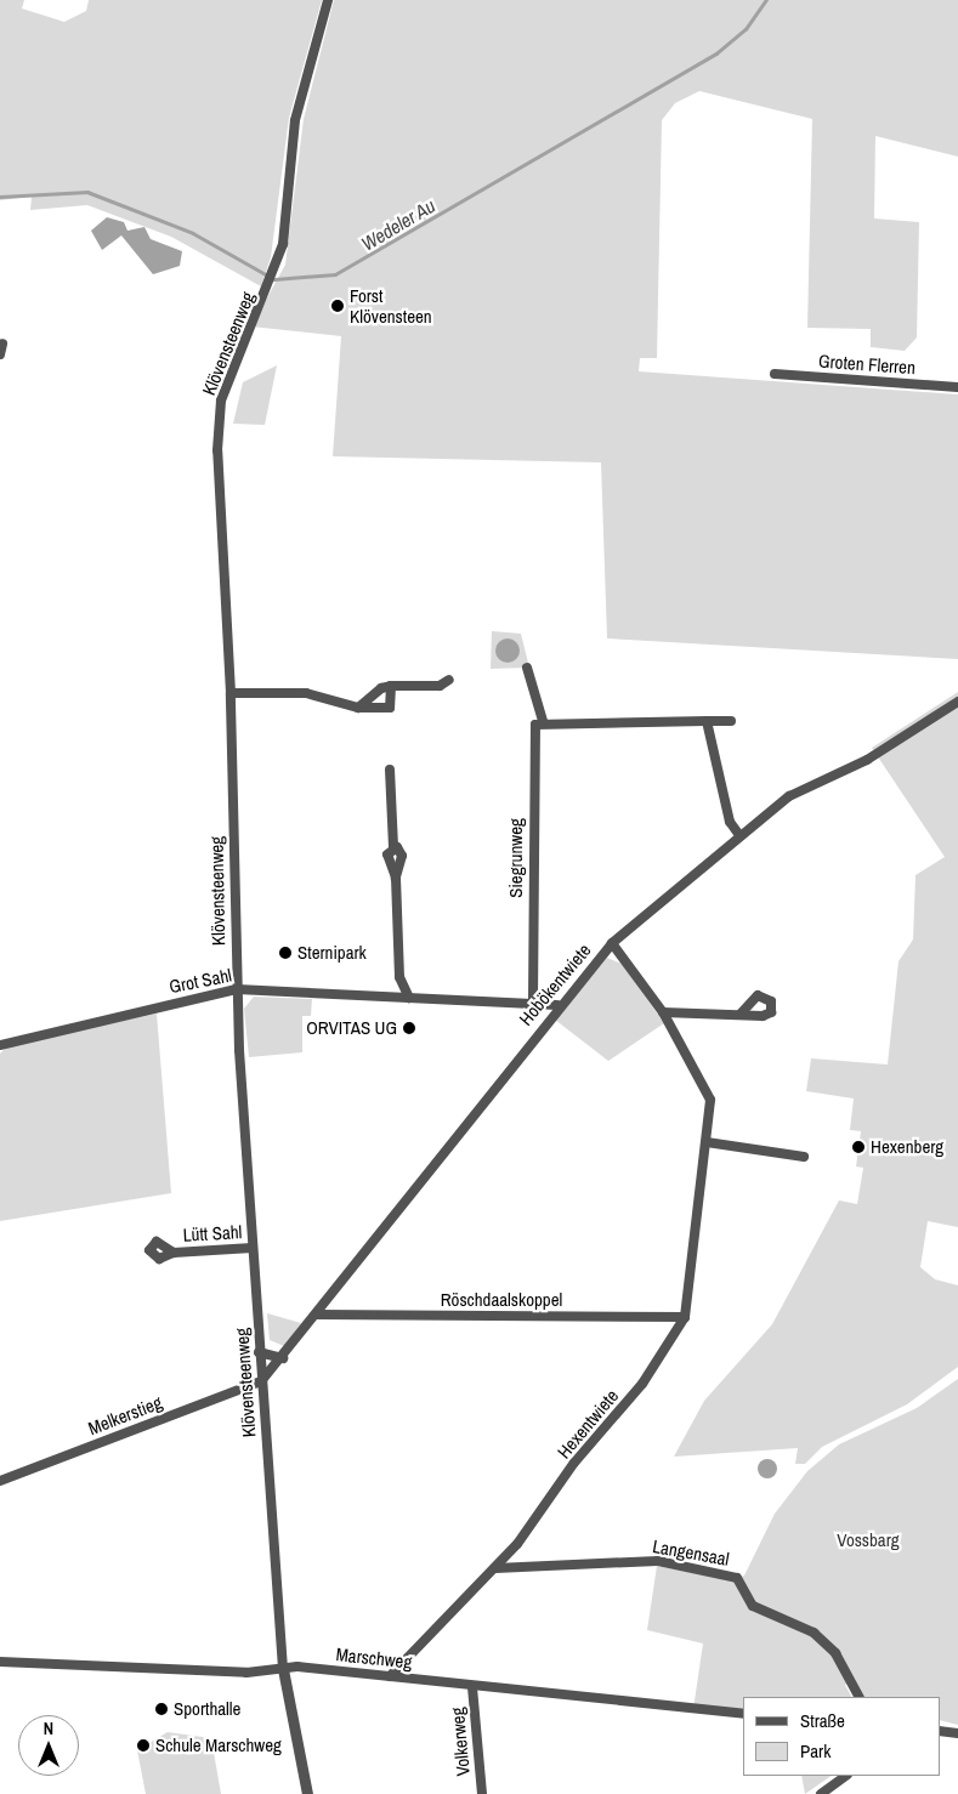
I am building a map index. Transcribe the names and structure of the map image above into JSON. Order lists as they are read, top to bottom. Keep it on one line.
{"streets":{"street":["Klövensteenweg","Groten Flerren","Siegrunweg","Grot Sahl","Hobökentwiete","Lütt Sahl","Röschdaalskoppel","Melkerstieg","Hexentwiete","Langensaal","Marschweg","Volkerweg"]},"crossings":[["Klövensteenweg","Grot Sahl"],["Klövensteenweg","Hobökentwiete"],["Klövensteenweg","Lütt Sahl"],["Klövensteenweg","Melkerstieg"],["Klövensteenweg","Marschweg"],["Siegrunweg","Grot Sahl"],["Grot Sahl","Hobökentwiete"],["Hobökentwiete","Röschdaalskoppel"],["Hobökentwiete","Melkerstieg"],["Hobökentwiete","Hexentwiete"],["Röschdaalskoppel","Hexentwiete"],["Hexentwiete","Langensaal"],["Hexentwiete","Marschweg"],["Marschweg","Volkerweg"]],"water":["Wedeler Au"],"parks":["Vossbarg"],"places":["Forst Klövensteen","Sternipark","ORVITAS UG","Hexenberg","Sporthalle","Schule Marschweg"],"legend":["Straße","Park"],"north":"top"}
